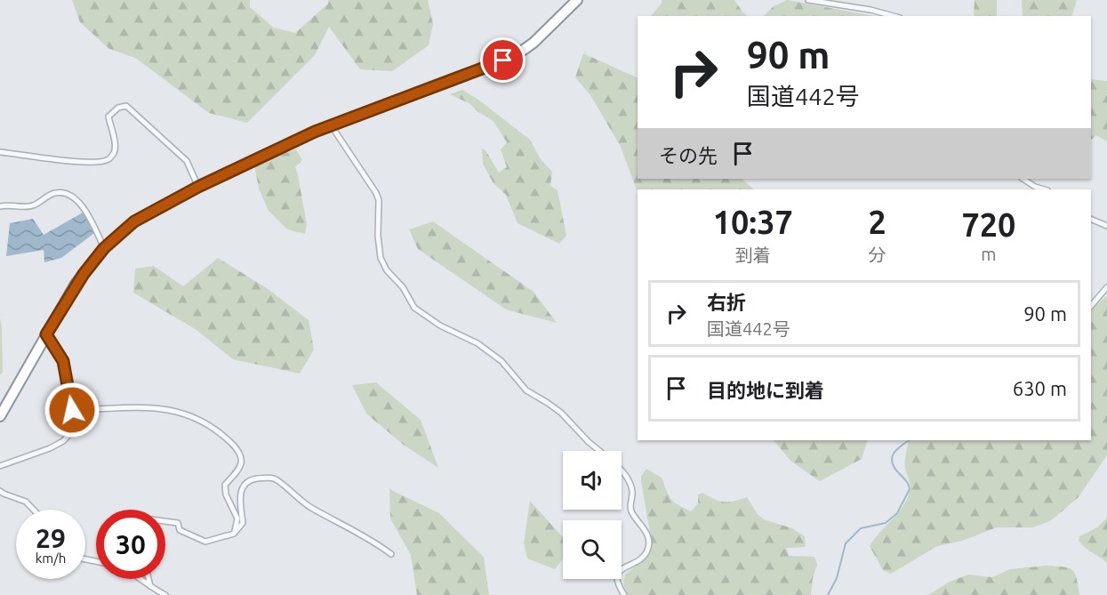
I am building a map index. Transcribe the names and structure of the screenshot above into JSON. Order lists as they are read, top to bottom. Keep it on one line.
{"page":{"turn":["90 m","国道442号"],"then":"その先","eta":["10:37","到着","2","分","720","m"],"list":[{"name":"右折","note":"国道442号","value":"90 m"},{"name":"目的地に到着","value":"630 m"}],"speed":"29 km/h","limit":"30"}}
